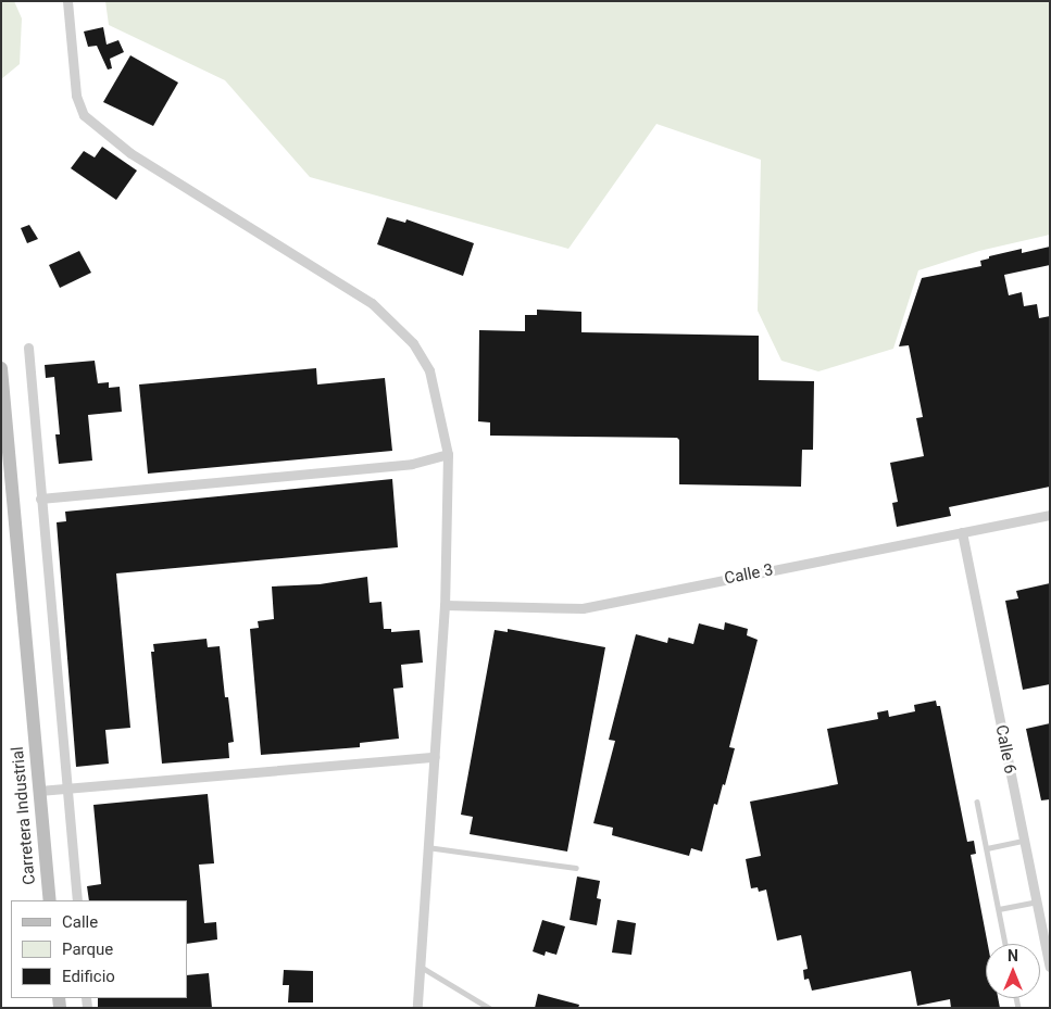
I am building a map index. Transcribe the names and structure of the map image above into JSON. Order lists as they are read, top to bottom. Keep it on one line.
{"streets":{"street":["Calle 3","Calle 6","Carretera Industrial"]},"crossings":[["Calle 3","Calle 6"]],"legend":["Calle","Parque","Edificio"],"north":"top"}
